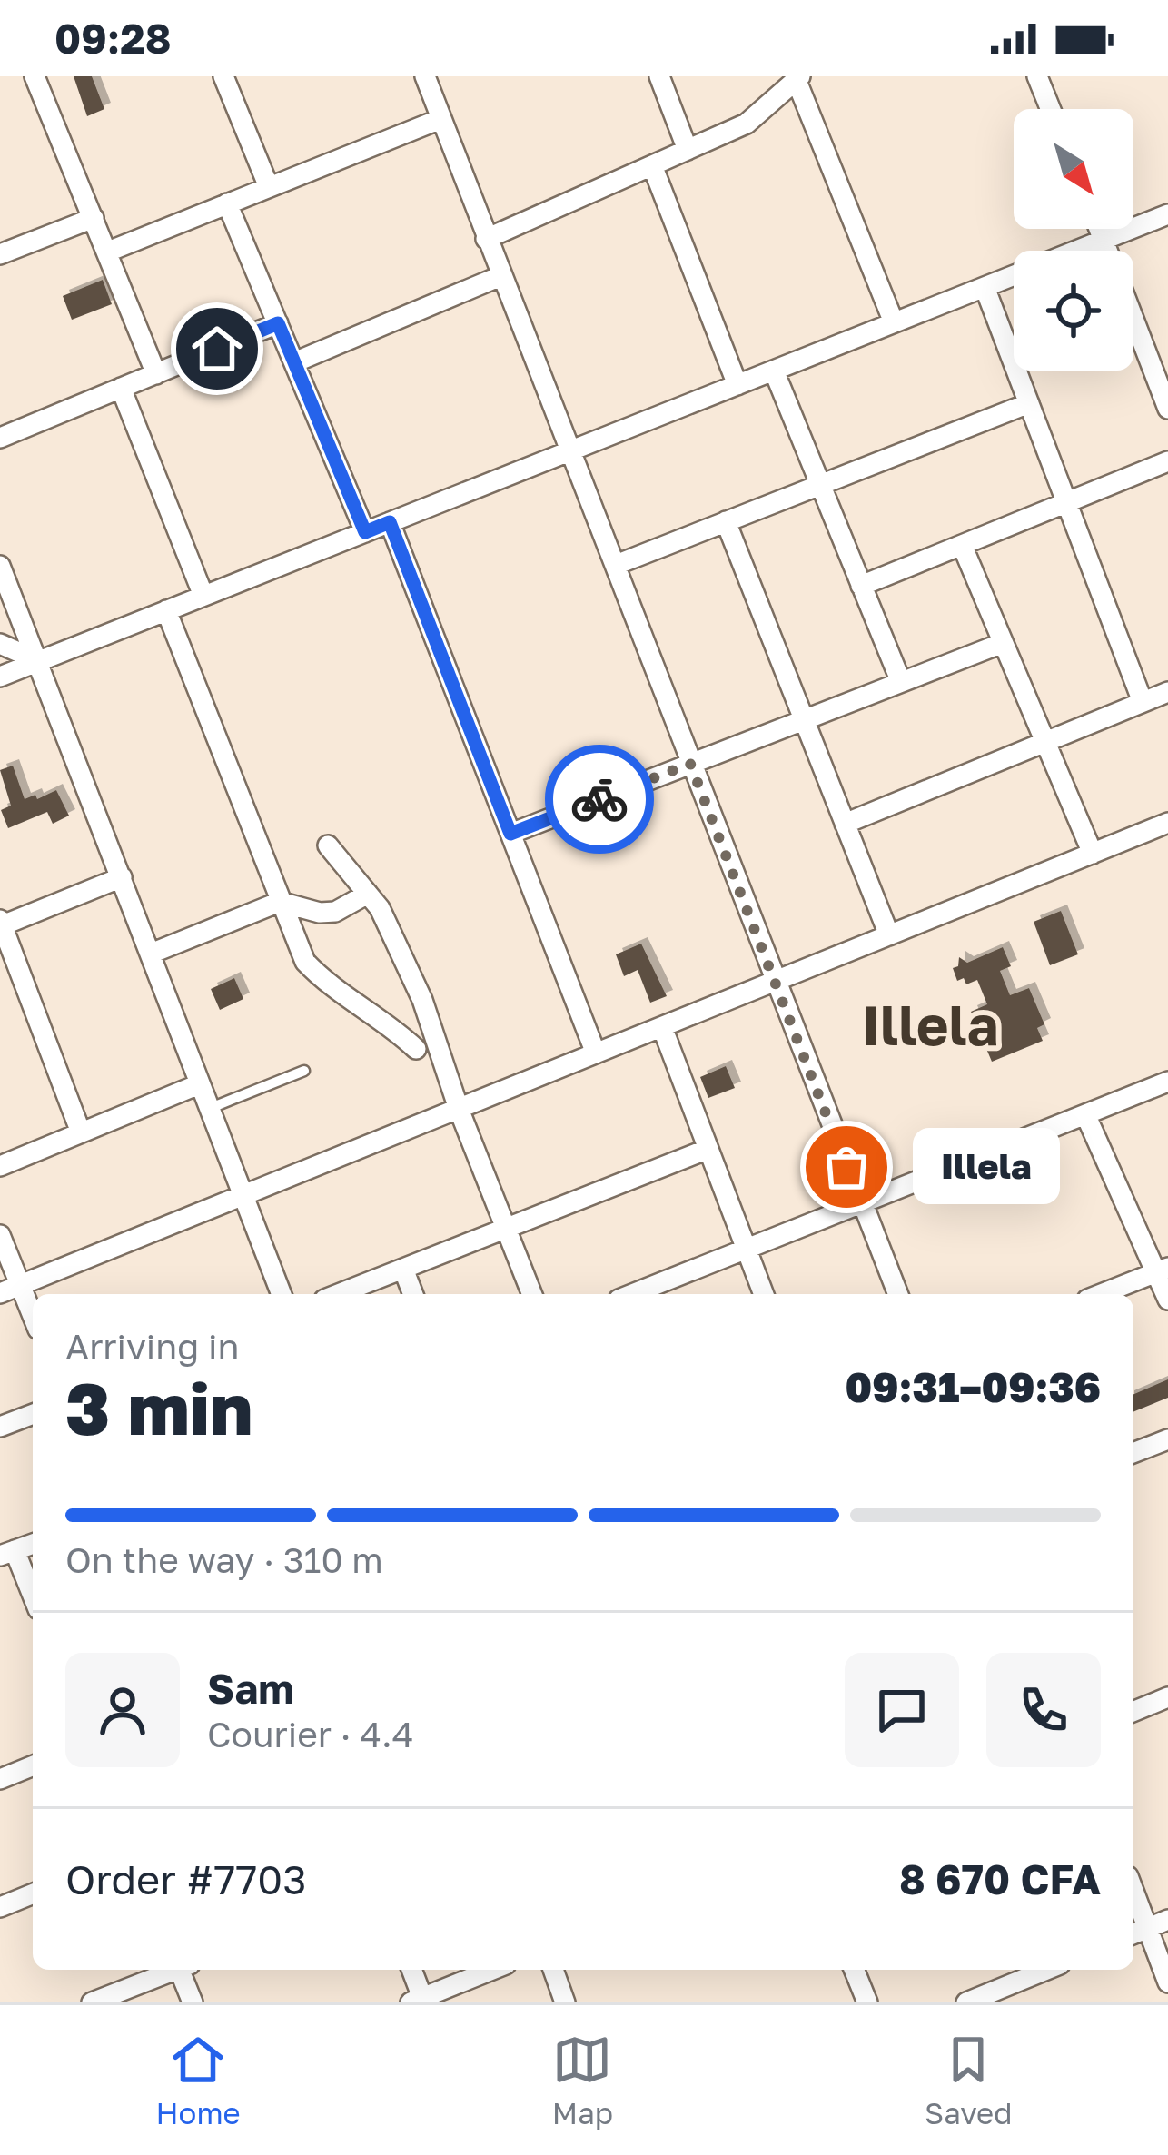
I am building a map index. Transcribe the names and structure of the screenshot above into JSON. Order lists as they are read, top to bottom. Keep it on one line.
{"districts":["Illela"],"places":["Illela"],"north":"bottom right","page":{"status":"09:28","bubble":"Illela","heading":["3 min","Arriving in","09:31–09:36"],"panel":["Sam","Courier · 4.4","Order #7703","8 670 CFA"],"bar":"On the way · 310 m","tabs":["Home","Map","Saved"]}}
